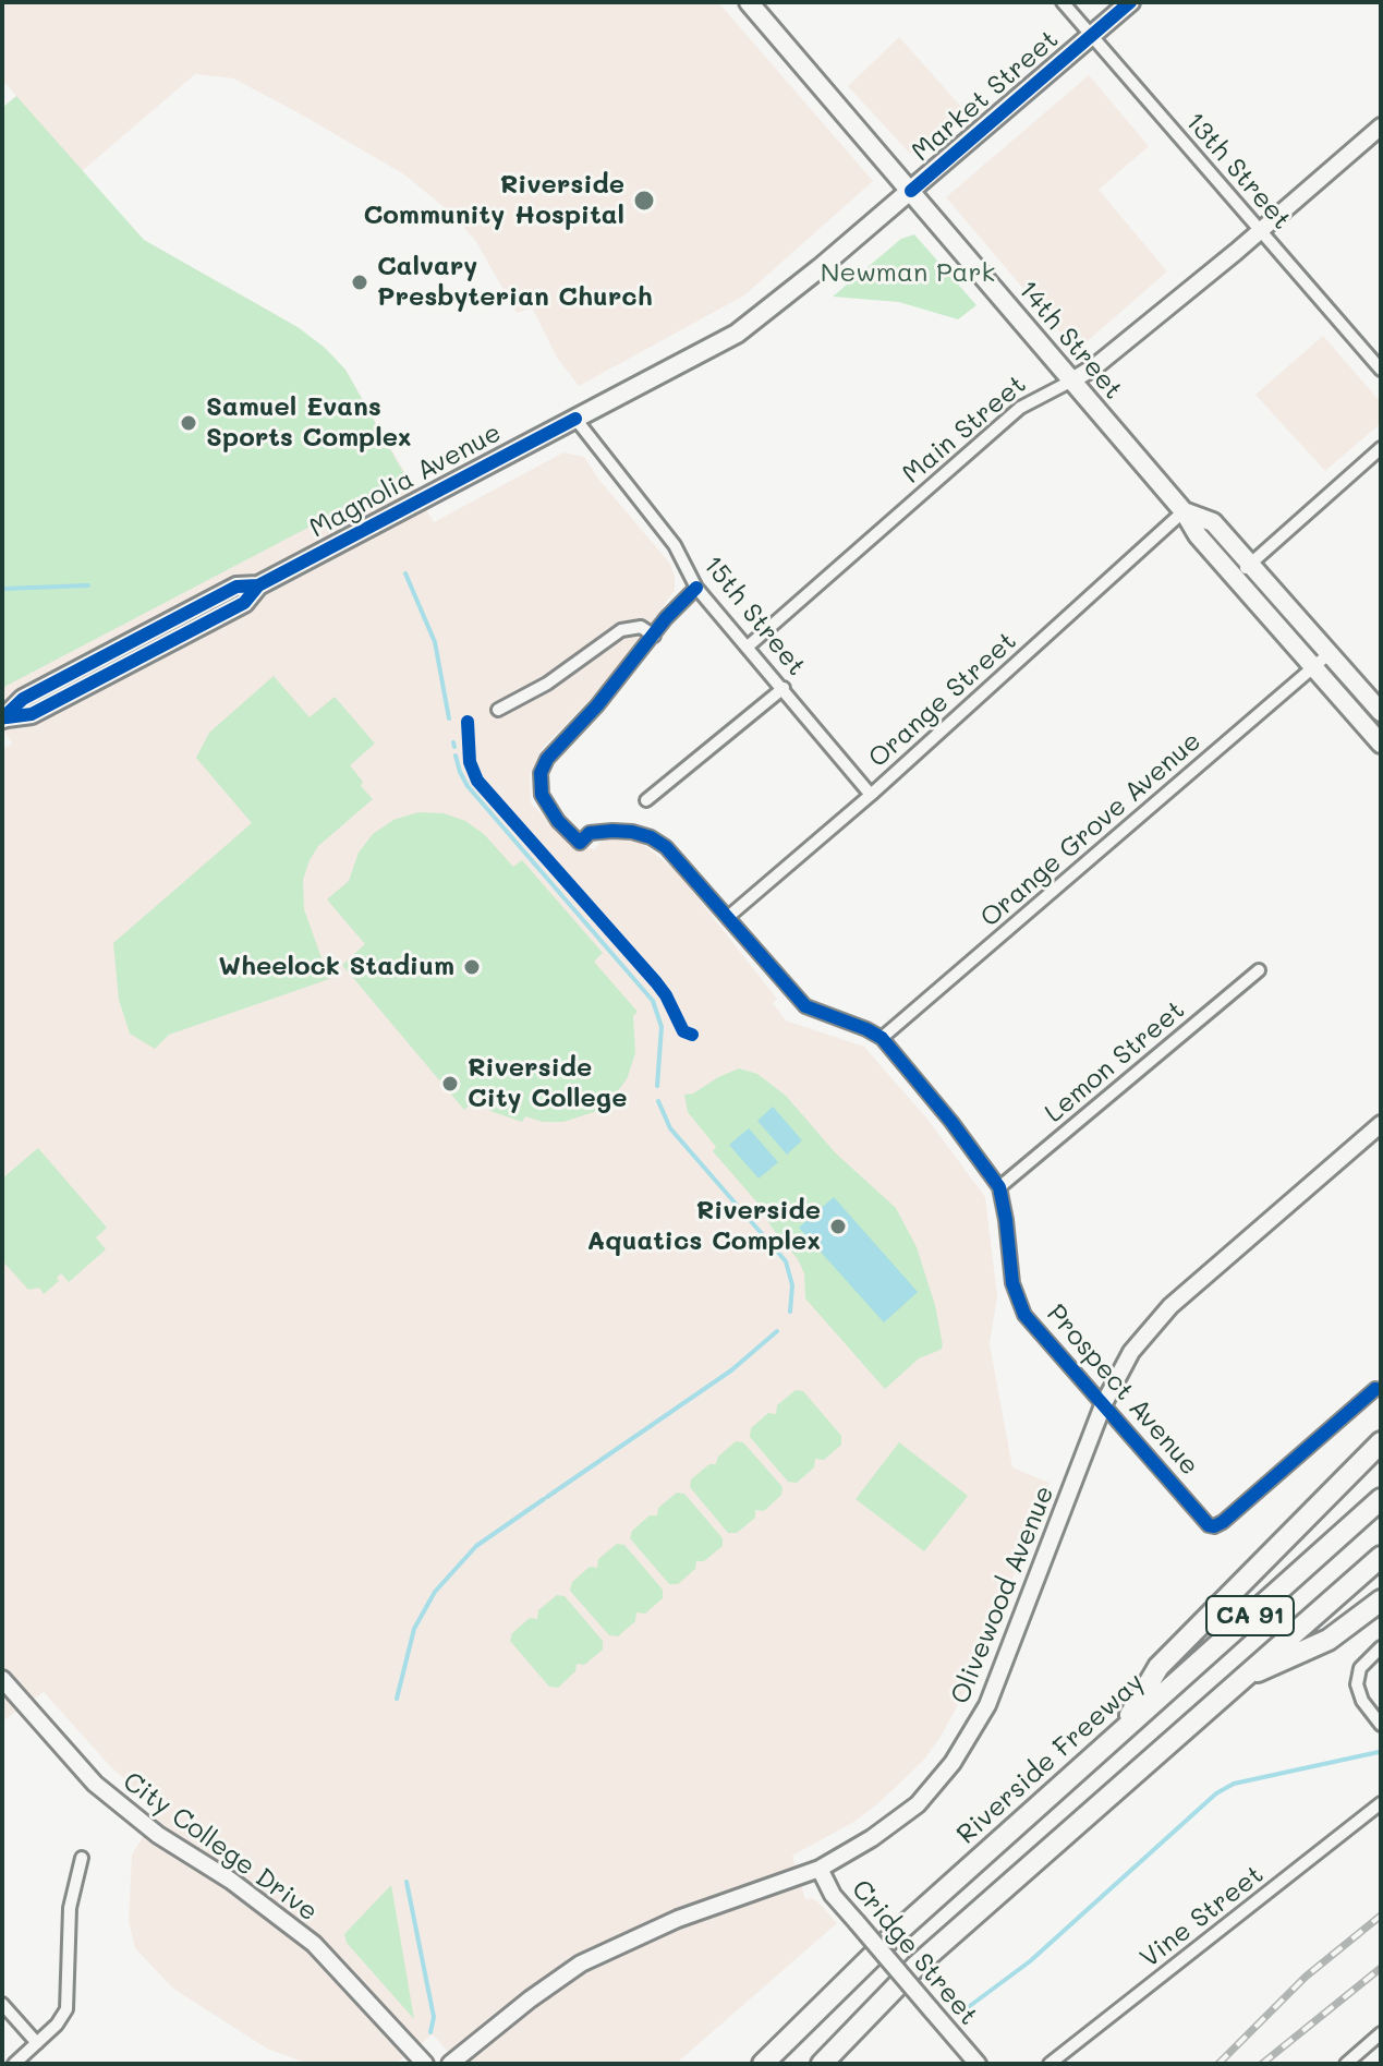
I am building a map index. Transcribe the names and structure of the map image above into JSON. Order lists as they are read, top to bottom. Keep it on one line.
{"streets":{"highway":["CA 91","Riverside Freeway"],"main road":["Market Street","14th Street","Main Street","Magnolia Avenue","Olivewood Avenue","City College Drive","Cridge Street"],"street":["13th Street","15th Street","Orange Street","Orange Grove Avenue","Lemon Street","Prospect Avenue","Vine Street"]},"crossings":[["Market Street","13th Street"],["Market Street","14th Street"],["Market Street","Magnolia Avenue"],["13th Street","Main Street"],["14th Street","Main Street"],["14th Street","Magnolia Avenue"],["14th Street","Orange Street"],["14th Street","Orange Grove Avenue"],["Main Street","15th Street"],["Magnolia Avenue","15th Street"],["15th Street","Orange Street"],["15th Street","Prospect Avenue"],["Orange Street","Prospect Avenue"],["Orange Grove Avenue","Prospect Avenue"],["Lemon Street","Prospect Avenue"],["Prospect Avenue","Olivewood Avenue"],["Olivewood Avenue","Cridge Street"]],"parks":["Newman Park"],"places":["Riverside Community Hospital","Calvary Presbyterian Church","Samuel Evans Sports Complex","Wheelock Stadium","Riverside City College","Riverside Aquatics Complex"]}
